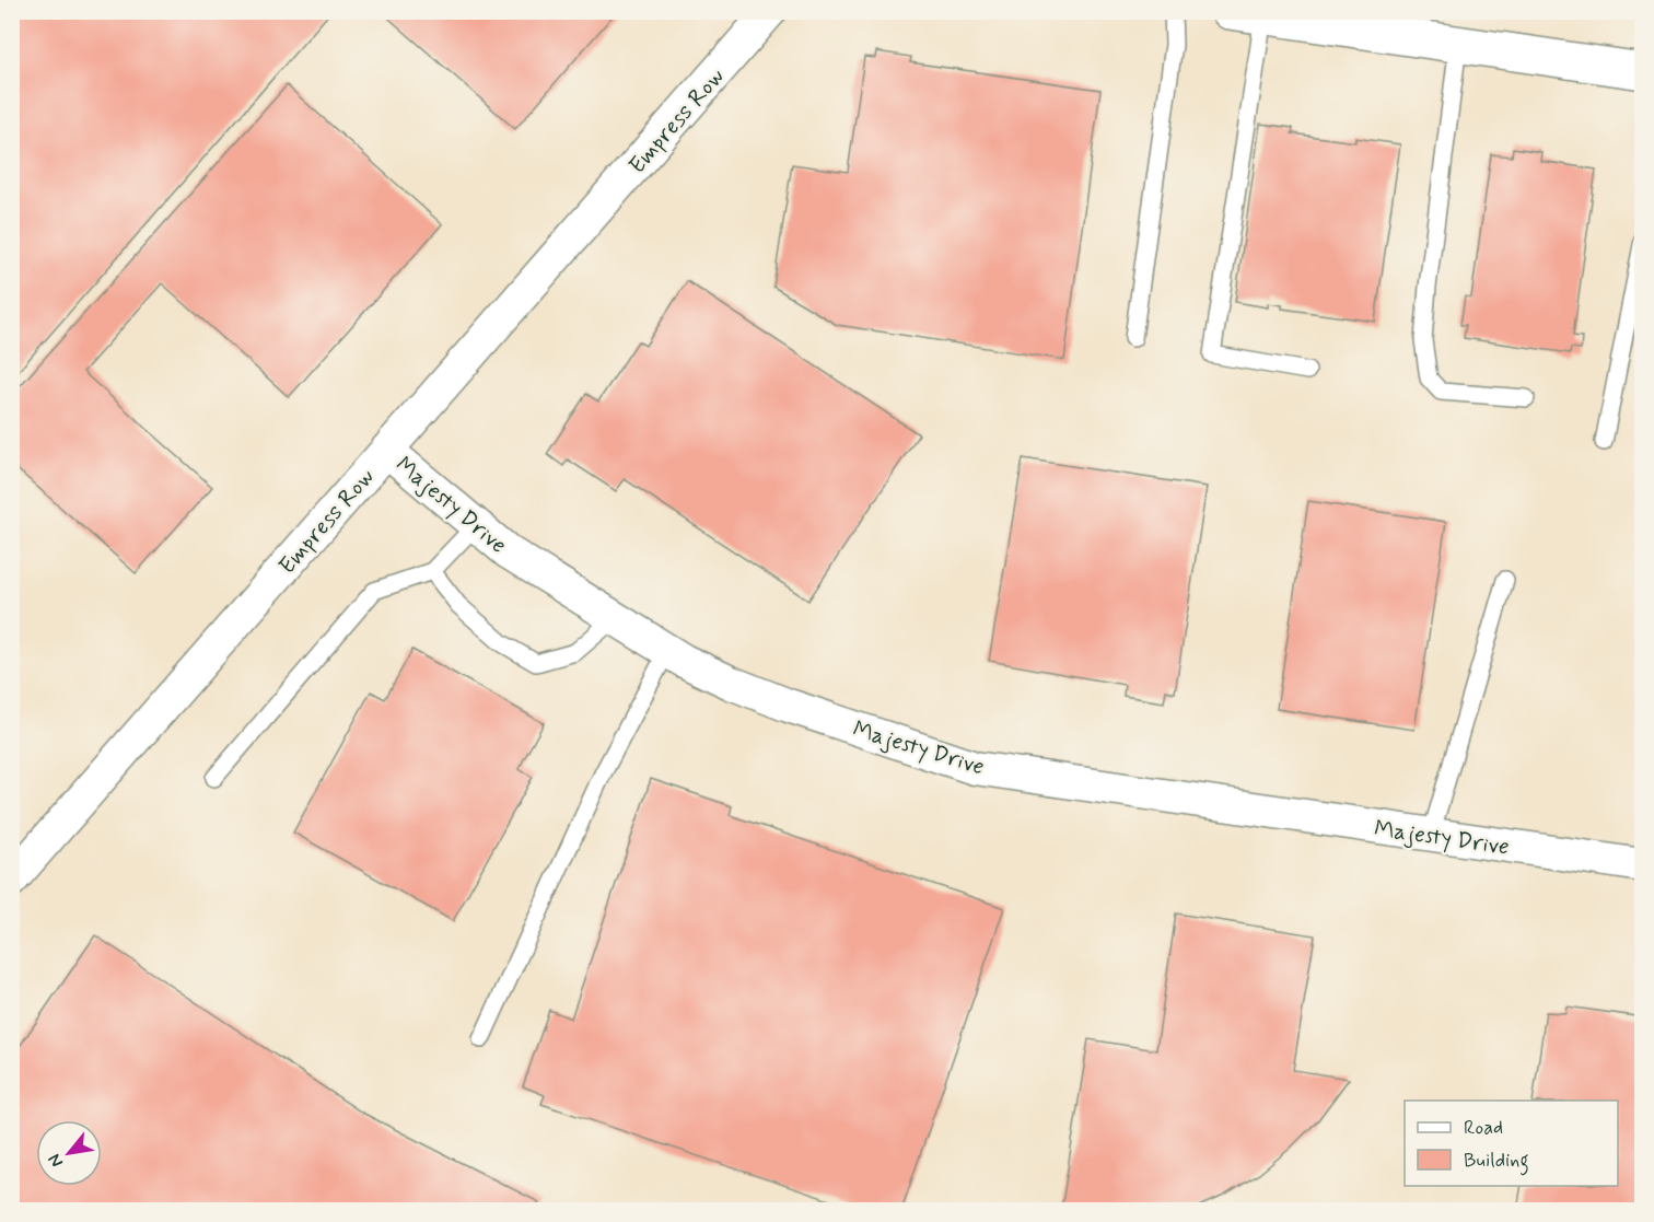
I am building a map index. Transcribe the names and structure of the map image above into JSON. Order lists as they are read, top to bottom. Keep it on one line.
{"streets":{"street":["Empress Row","Majesty Drive"]},"crossings":[["Empress Row","Majesty Drive"]],"legend":["Road","Building"],"north":"bottom left"}
